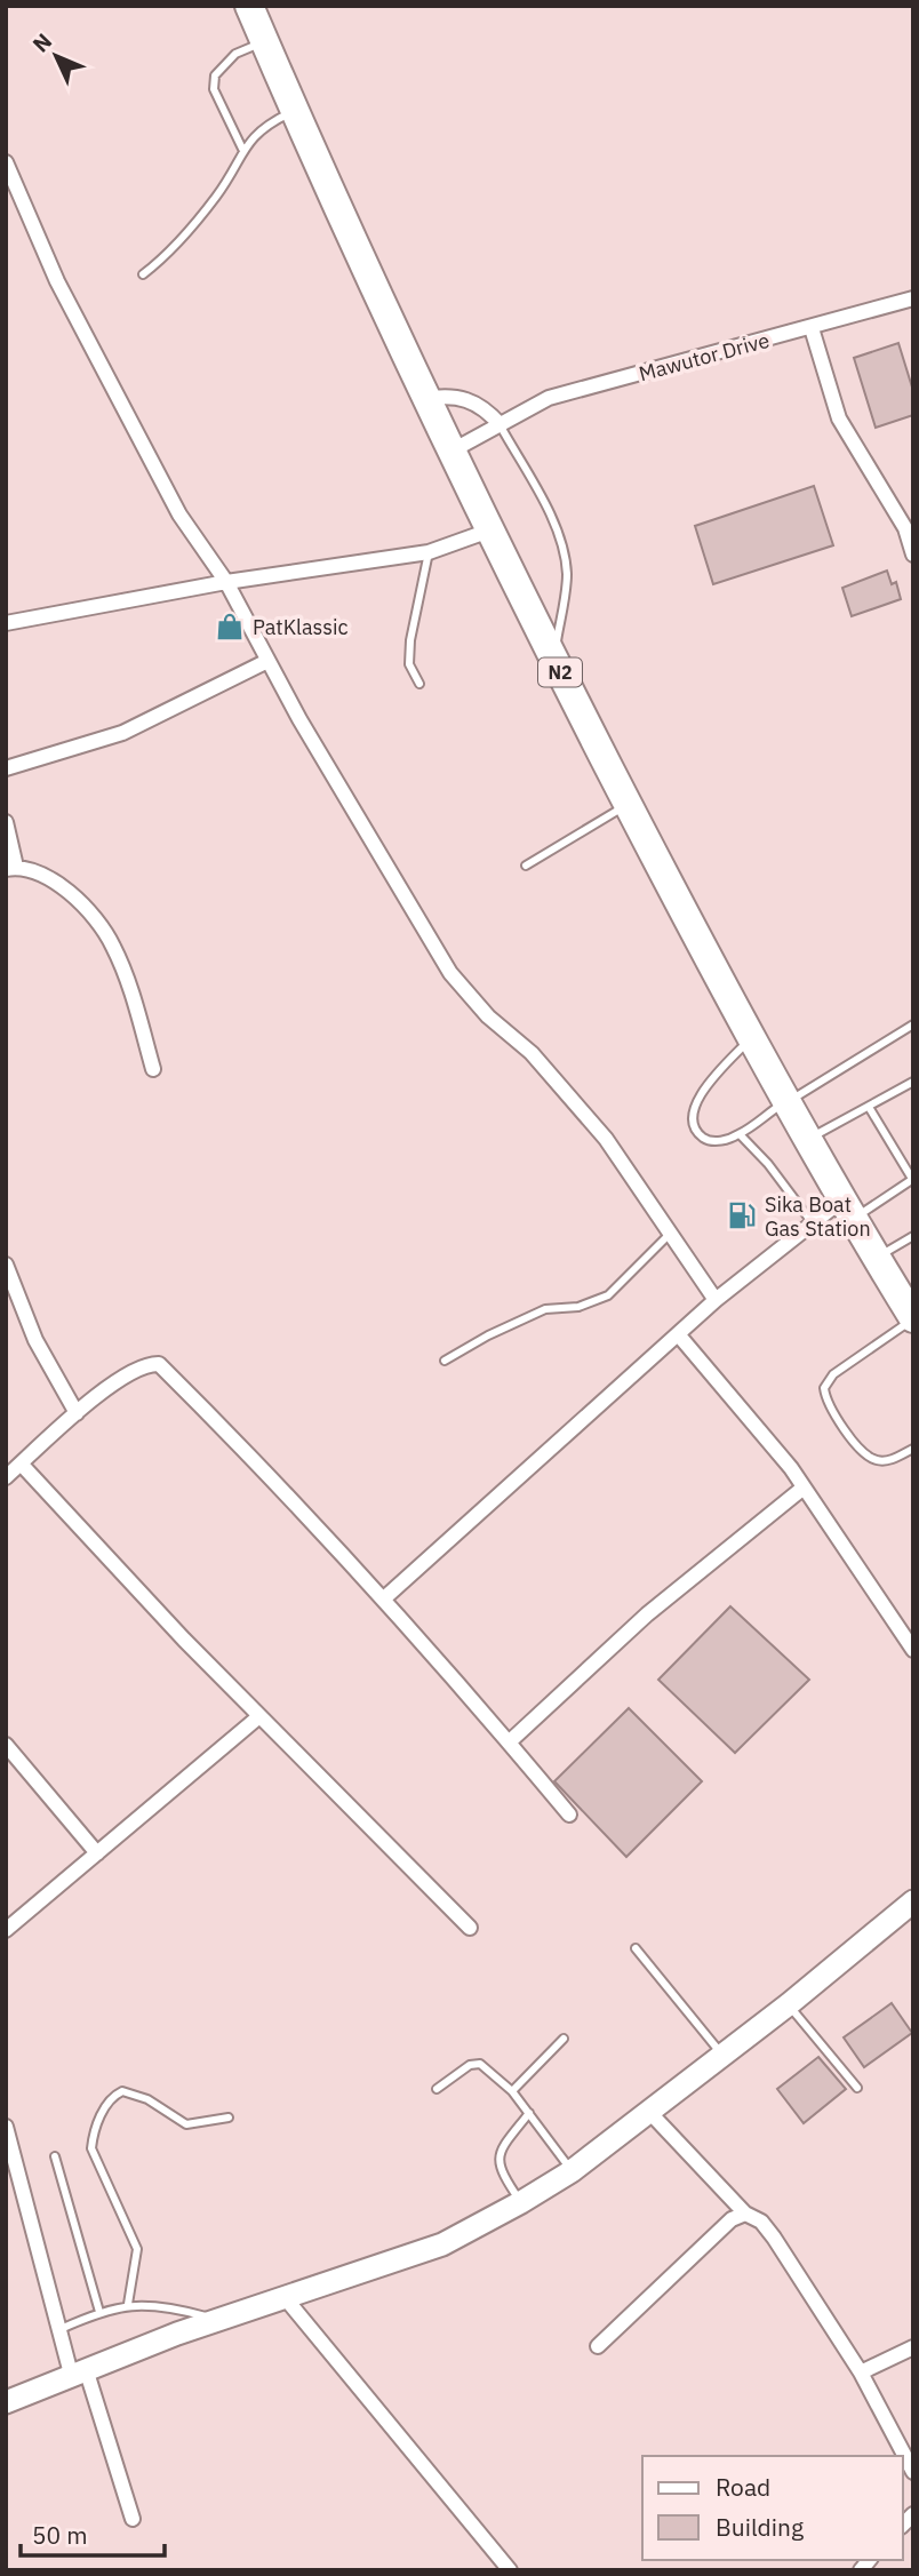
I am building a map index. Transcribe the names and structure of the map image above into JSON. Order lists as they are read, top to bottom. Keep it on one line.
{"streets":{"highway":["N2"],"street":["Mawutor Drive"]},"crossings":[["Mawutor Drive","N2"]],"places":{"shop":["PatKlassic"],"fuel station":["Sika Boat Gas Station"]},"legend":["Road","Building"],"scale_bar":"50 m","north":"top left"}
